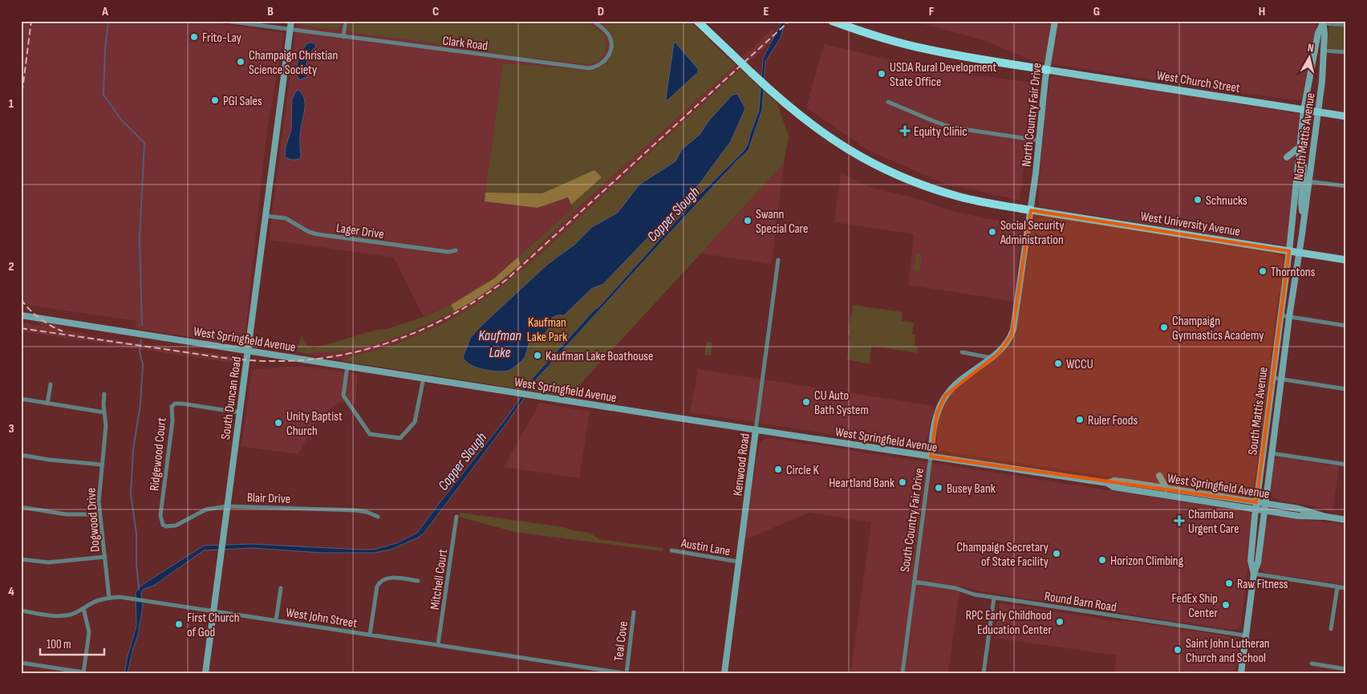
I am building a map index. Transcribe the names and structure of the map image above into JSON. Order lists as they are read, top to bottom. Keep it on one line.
{"streets":{"main road":["West Church Street","North Country Fair Drive","North Mattis Avenue","West University Avenue","West Springfield Avenue","South Duncan Road","South Mattis Avenue","Kenwood Road","South Country Fair Drive"],"street":["Clark Road","Lager Drive","Ridgewood Court","Blair Drive","Dogwood Drive","Austin Lane","Mitchell Court","Round Barn Road","West John Street","Teal Cove"]},"crossings":[["Clark Road","South Duncan Road"],["West Church Street","North Country Fair Drive"],["West Church Street","North Mattis Avenue"],["North Country Fair Drive","West University Avenue"],["North Country Fair Drive","South Country Fair Drive"],["North Mattis Avenue","West University Avenue"],["North Mattis Avenue","South Mattis Avenue"],["West University Avenue","South Mattis Avenue"],["West University Avenue","South Country Fair Drive"],["Lager Drive","South Duncan Road"],["West Springfield Avenue","South Duncan Road"],["West Springfield Avenue","South Mattis Avenue"],["West Springfield Avenue","Kenwood Road"],["West Springfield Avenue","South Country Fair Drive"],["South Duncan Road","Ridgewood Court"],["South Duncan Road","Blair Drive"],["South Duncan Road","West John Street"],["South Mattis Avenue","Round Barn Road"],["Ridgewood Court","Blair Drive"],["Kenwood Road","Austin Lane"],["Dogwood Drive","West John Street"],["South Country Fair Drive","Round Barn Road"],["Mitchell Court","West John Street"]],"water":["Copper Slough","Kaufman Lake"],"parks":["Kaufman Lake Park"],"places":{"other":["Frito-Lay","Champaign Christian Science Society","USDA Rural Development State Office","PGI Sales","Schnucks","Swann Special Care","Social Security Administration","Thorntons","Champaign Gymnastics Academy","Kaufman Lake Boathouse","WCCU","CU Auto Bath System","Ruler Foods","Unity Baptist Church","Circle K","Heartland Bank","Busey Bank","Champaign Secretary of State Facility","Horizon Climbing","Raw Fitness","FedEx Ship Center","RPC Early Childhood Education Center","First Church of God","Saint John Lutheran Church and School"],"health":["Equity Clinic","Chambana Urgent Care"]},"scale_bar":"100 m","north":"top","grid":{"columns":["A","B","C","D","E","F","G","H"],"rows":["1","2","3","4"]}}
